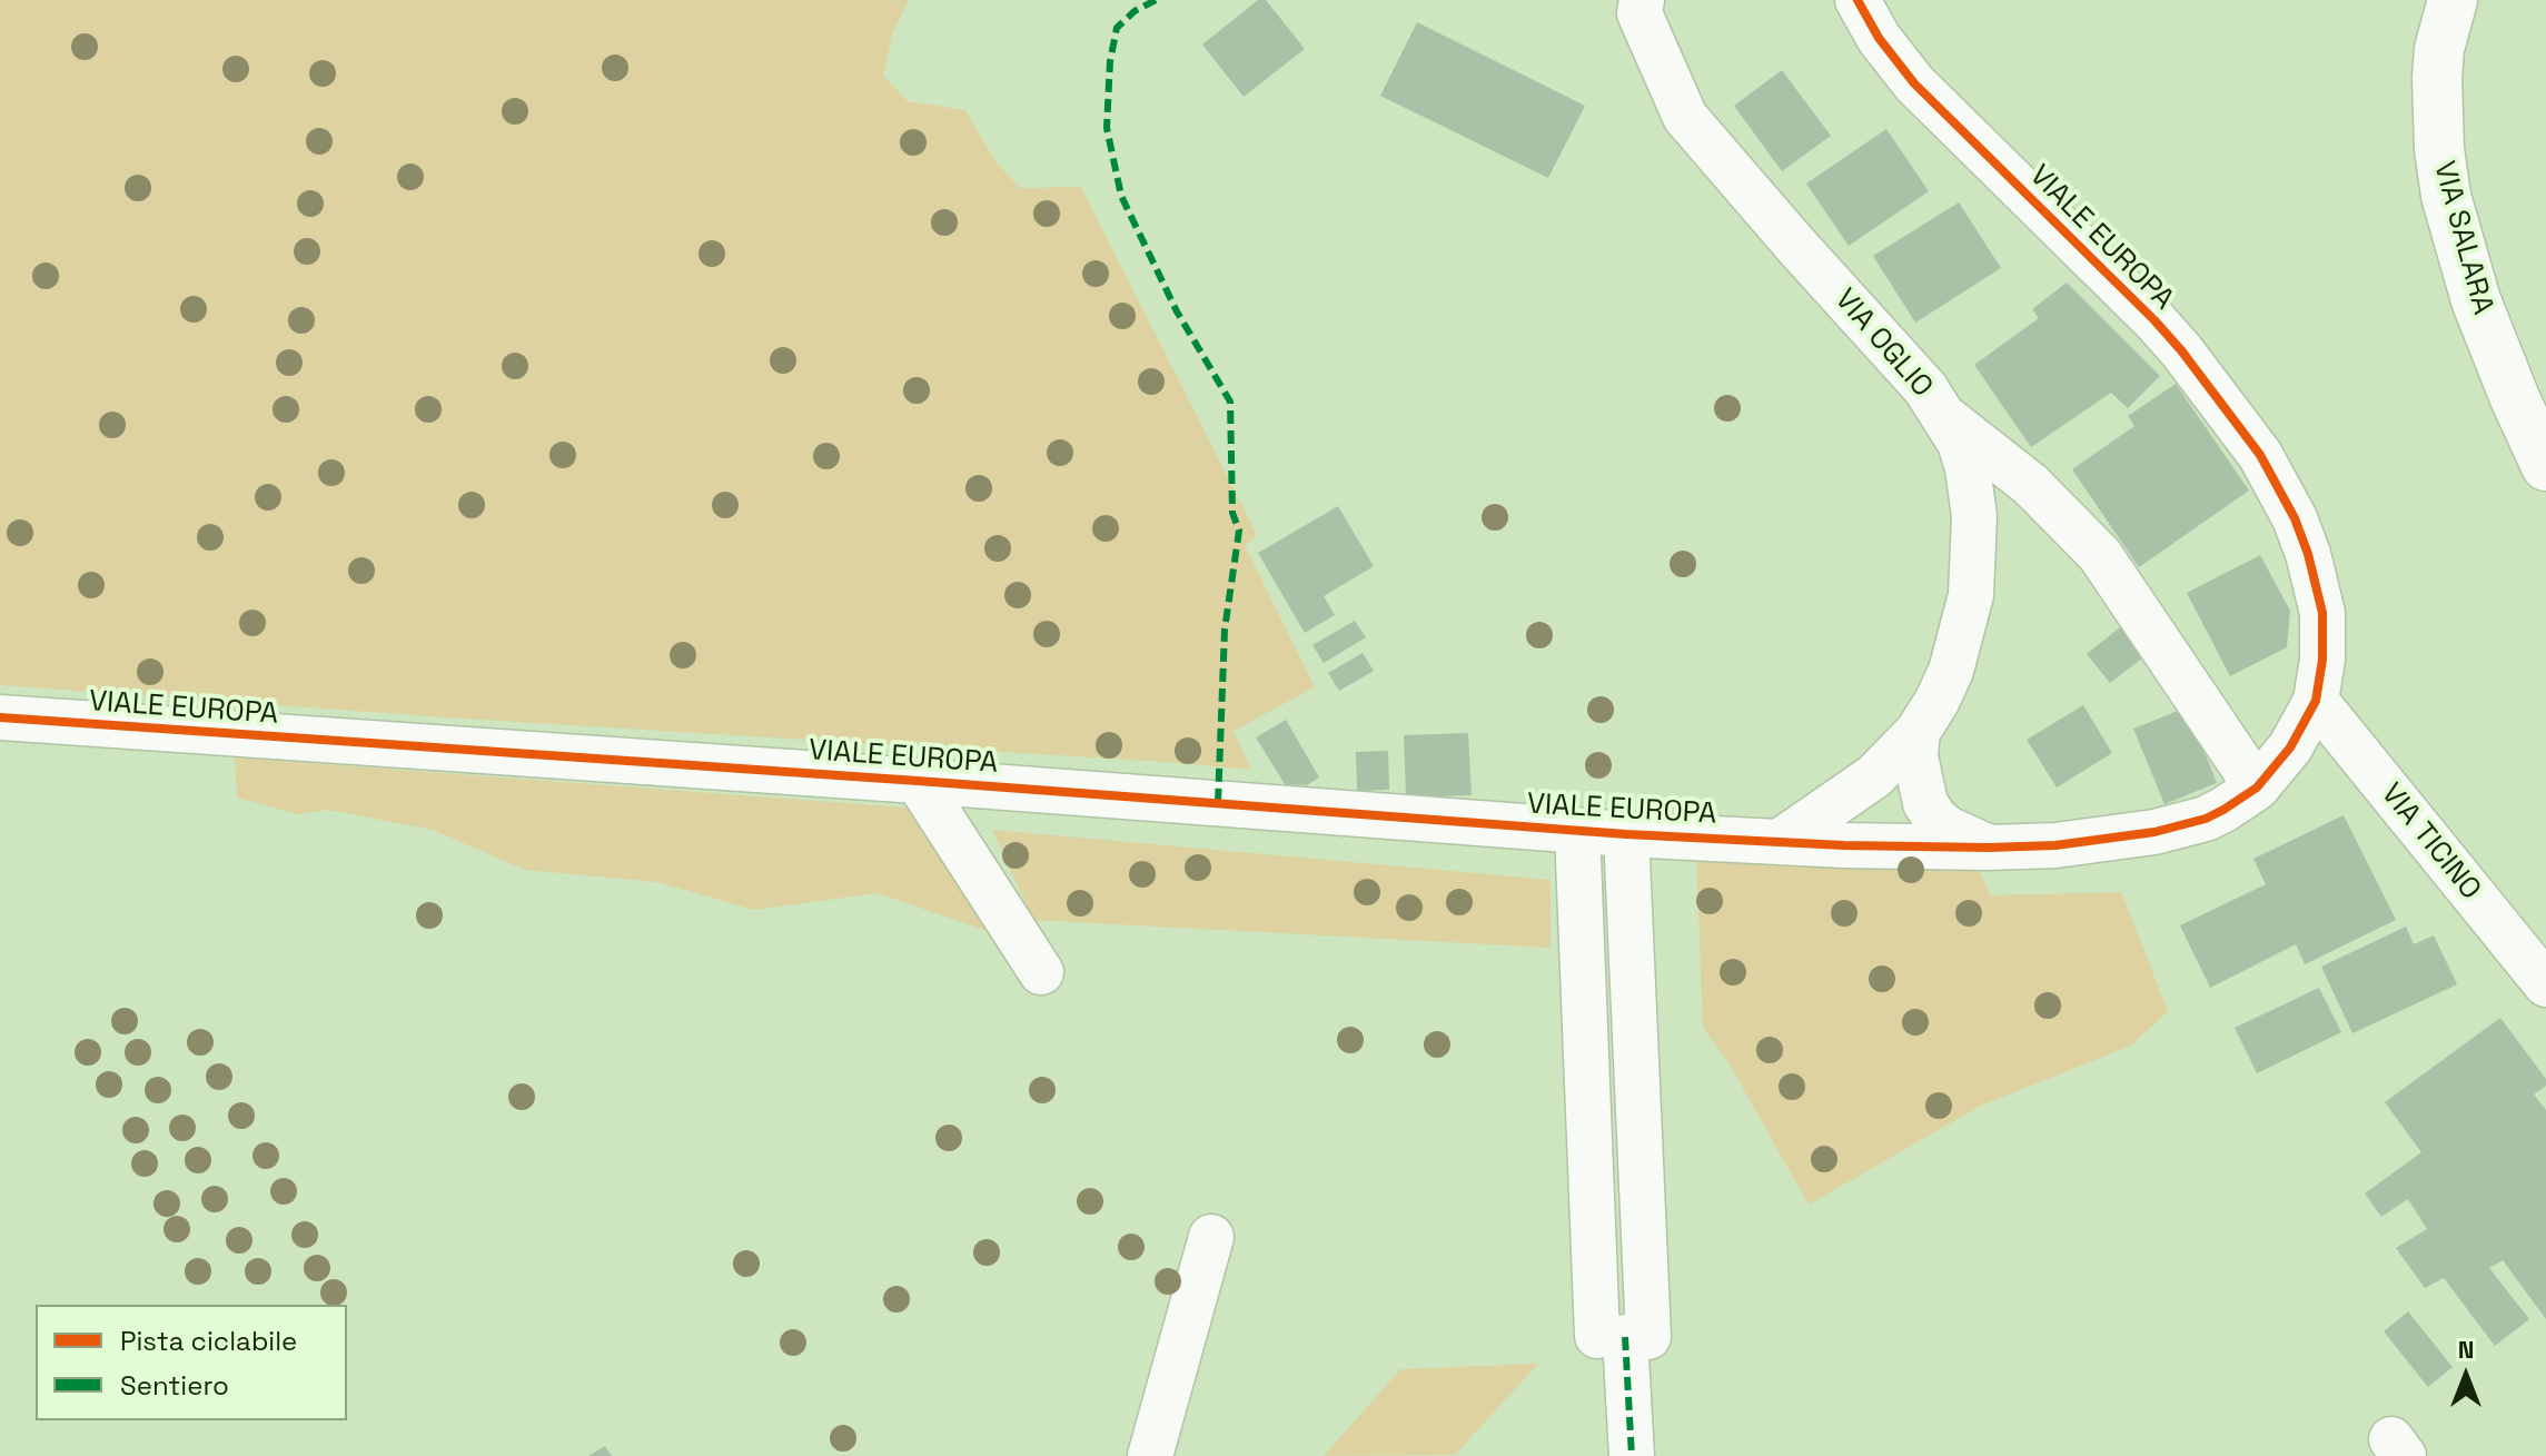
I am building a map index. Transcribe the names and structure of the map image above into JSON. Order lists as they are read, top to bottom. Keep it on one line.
{"streets":{"main road":["VIA SALARA"],"street":["VIALE EUROPA","VIA OGLIO","VIA TICINO"]},"crossings":[["VIALE EUROPA","VIA OGLIO"],["VIALE EUROPA","VIA TICINO"]],"legend":["Pista ciclabile","Sentiero"],"north":"top"}
